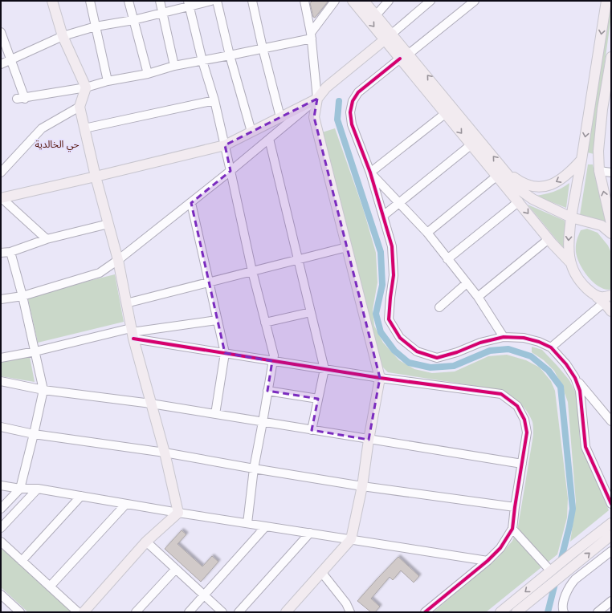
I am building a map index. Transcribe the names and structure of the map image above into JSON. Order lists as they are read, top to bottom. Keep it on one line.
{"districts":["حي الخالدية"]}
